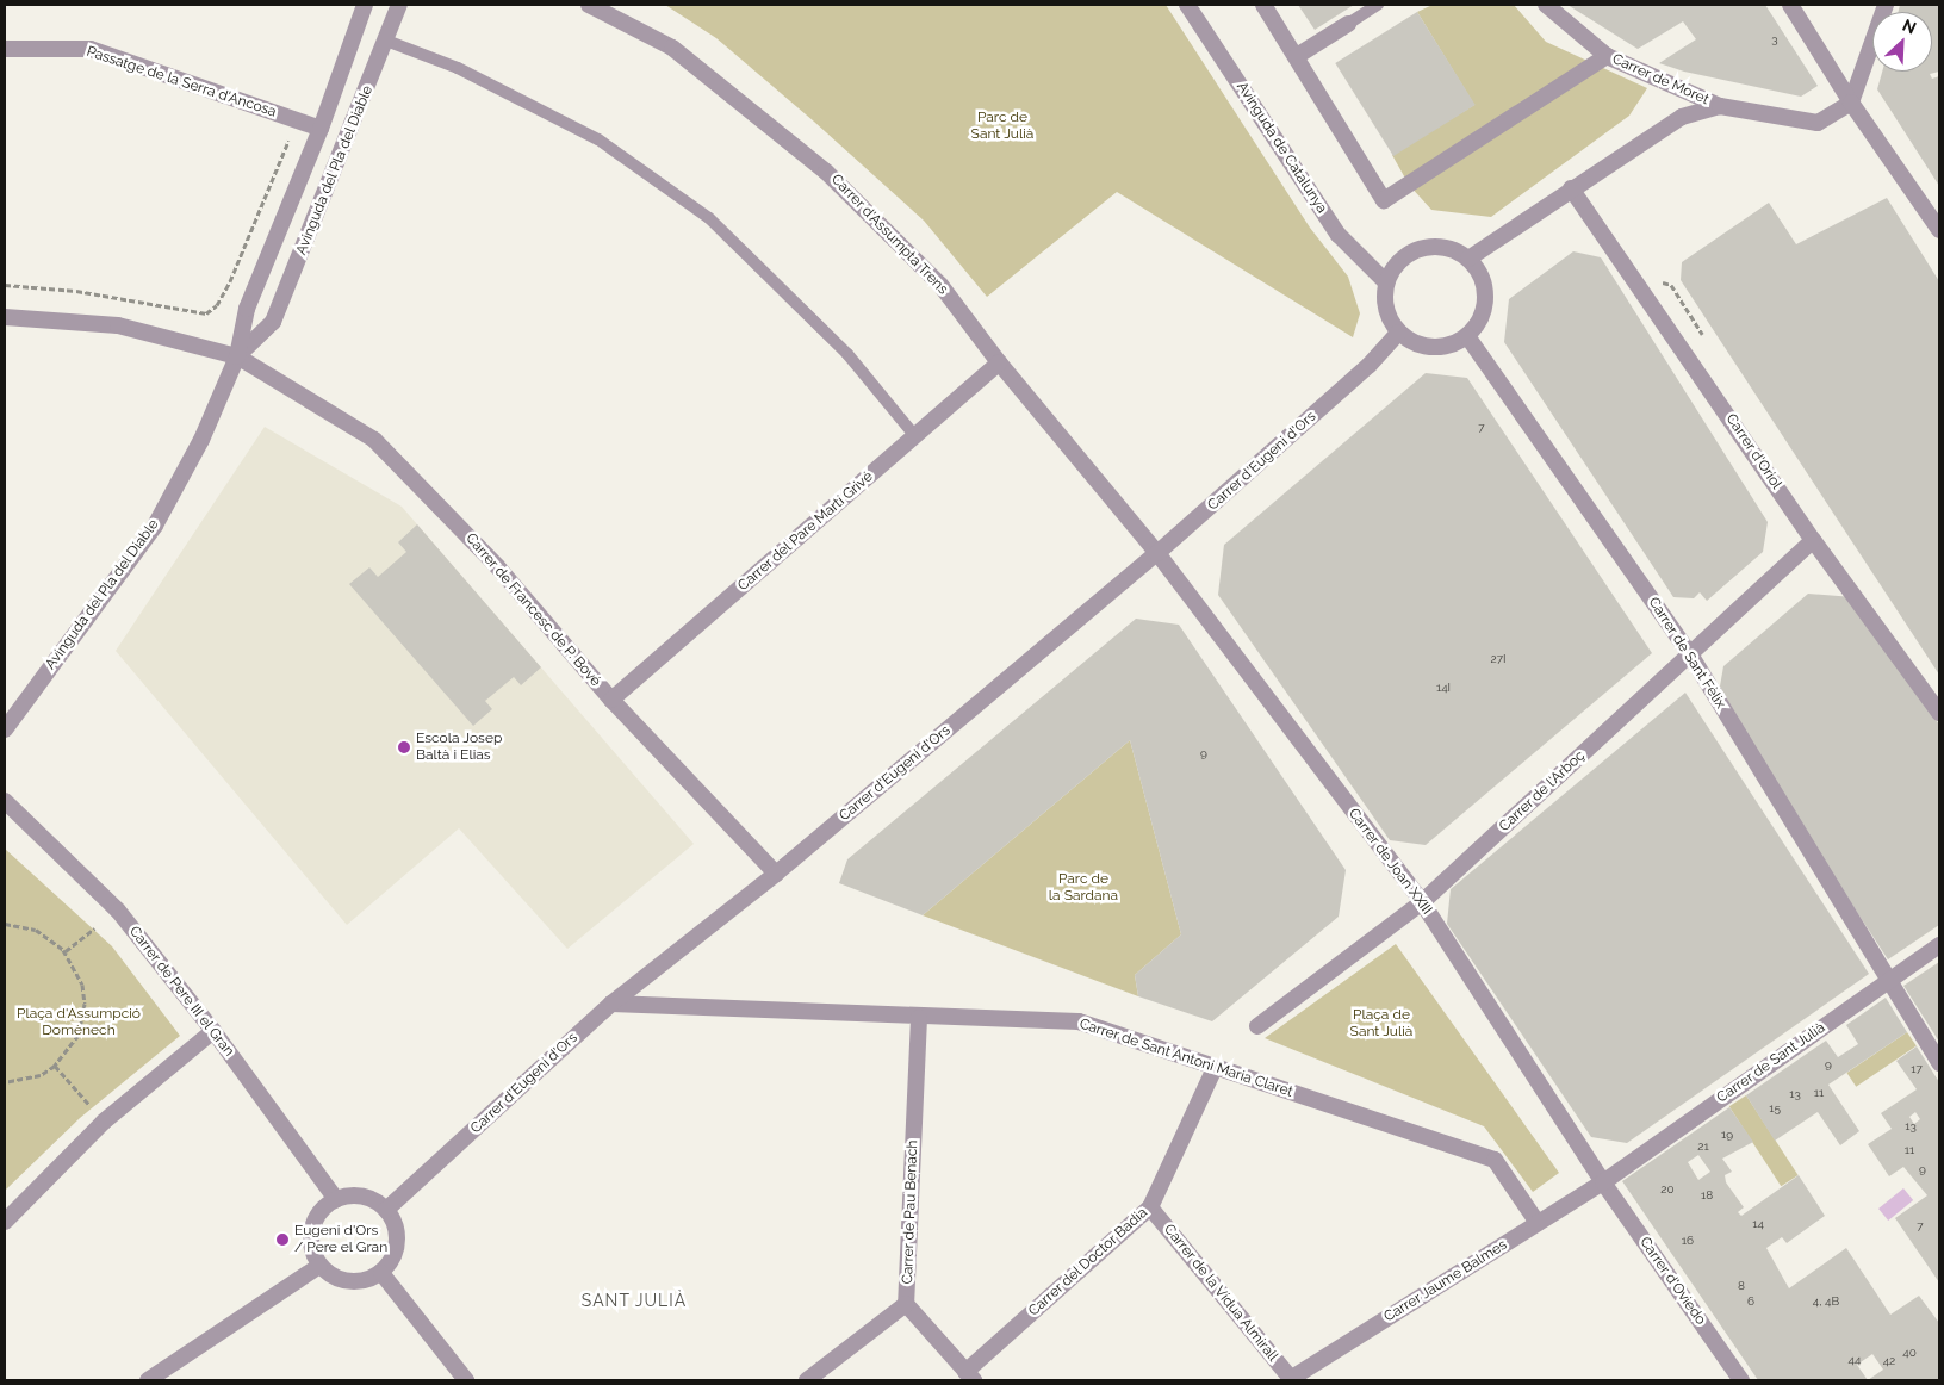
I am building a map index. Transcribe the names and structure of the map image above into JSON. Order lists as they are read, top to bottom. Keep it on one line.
{"streets":{"street":["Carrer de Moret","Passatge de la Serra d'Ancosa","Avinguda de Catalunya","Avinguda del Pla del Diable","Carrer d'Assumpta Trens","Carrer d'Oriol","Carrer d'Eugeni d'Ors","Carrer del Pare Martí Grivé","Carrer de Francesc de P. Bové","Carrer de Sant Fèlix","Carrer de l'Arboç","Carrer de Joan XXIII","Carrer de Pere III el Gran","Carrer de Sant Antoni Maria Claret","Carrer de Sant Julià","Carrer de Pau Benach","Carrer del Doctor Badia","Carrer Jaume Balmes","Carrer d'Oviedo","Carrer de la Vídua Almirall"]},"crossings":[["Passatge de la Serra d'Ancosa","Avinguda del Pla del Diable"],["Avinguda de Catalunya","Carrer d'Eugeni d'Ors"],["Avinguda de Catalunya","Carrer de Sant Fèlix"],["Avinguda del Pla del Diable","Carrer de Francesc de P. Bové"],["Carrer d'Assumpta Trens","Carrer d'Eugeni d'Ors"],["Carrer d'Assumpta Trens","Carrer del Pare Martí Grivé"],["Carrer d'Assumpta Trens","Carrer de Joan XXIII"],["Carrer d'Oriol","Carrer de l'Arboç"],["Carrer d'Eugeni d'Ors","Carrer de Francesc de P. Bové"],["Carrer d'Eugeni d'Ors","Carrer de Sant Fèlix"],["Carrer d'Eugeni d'Ors","Carrer de Joan XXIII"],["Carrer d'Eugeni d'Ors","Carrer de Pere III el Gran"],["Carrer d'Eugeni d'Ors","Carrer de Sant Antoni Maria Claret"],["Carrer del Pare Martí Grivé","Carrer de Francesc de P. Bové"],["Carrer de Sant Fèlix","Carrer de l'Arboç"],["Carrer de Sant Fèlix","Carrer de Sant Julià"],["Carrer de l'Arboç","Carrer de Joan XXIII"],["Carrer de Joan XXIII","Carrer de Sant Julià"],["Carrer de Joan XXIII","Carrer Jaume Balmes"],["Carrer de Joan XXIII","Carrer d'Oviedo"],["Carrer de Sant Antoni Maria Claret","Carrer de Pau Benach"],["Carrer de Sant Antoni Maria Claret","Carrer del Doctor Badia"],["Carrer de Sant Antoni Maria Claret","Carrer Jaume Balmes"],["Carrer de Sant Julià","Carrer Jaume Balmes"],["Carrer de Sant Julià","Carrer d'Oviedo"],["Carrer de Pau Benach","Carrer del Doctor Badia"],["Carrer del Doctor Badia","Carrer de la Vídua Almirall"],["Carrer Jaume Balmes","Carrer d'Oviedo"],["Carrer Jaume Balmes","Carrer de la Vídua Almirall"]],"districts":["SANT JULIÀ"],"parks":["Parc de Sant Julià","Parc de la Sardana","Plaça d'Assumpció Domènech","Plaça de Sant Julià"],"places":["Escola Josep Baltà i Elias","Eugeni d'Ors / Pere el Gran"],"house_numbers":["3","7","27I","14I","9","9","17","11","13","15","13","19","21","11","9","20","18","14","7","16","8","6","4, 4B","40","44","42"],"north":"top right"}
